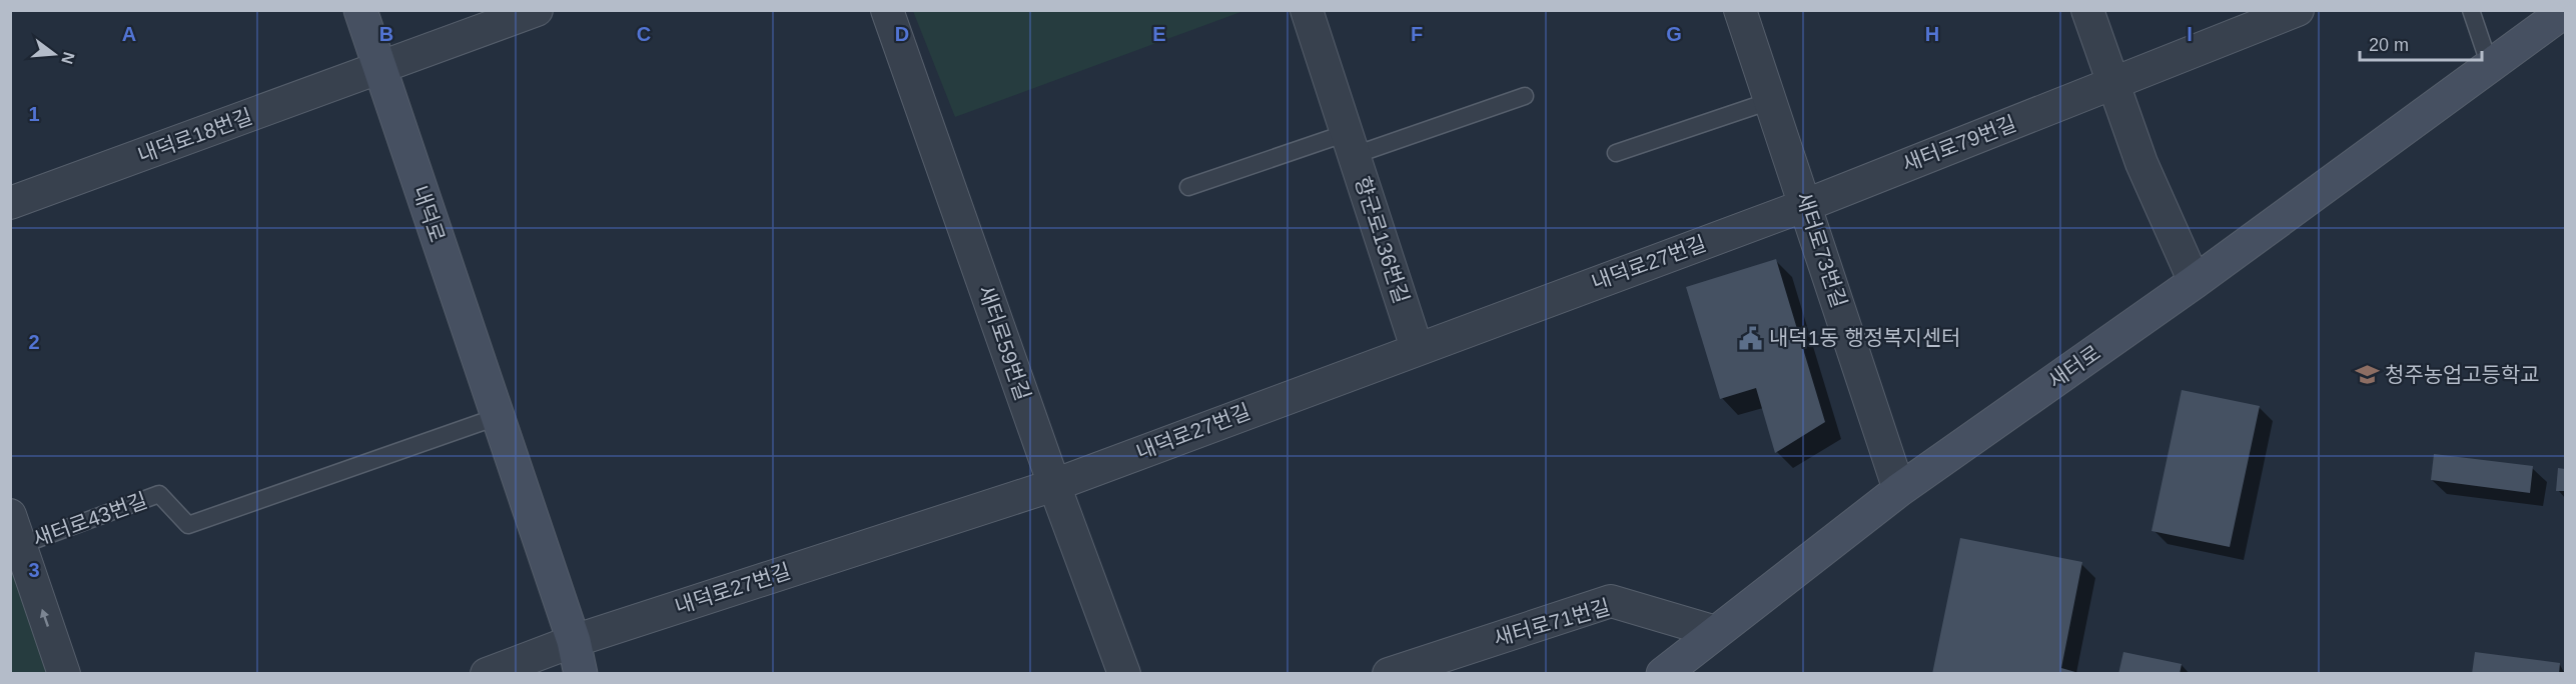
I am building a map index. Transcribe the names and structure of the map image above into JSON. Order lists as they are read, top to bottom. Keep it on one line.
{"streets":{"street":["내덕로18번길","새터로79번길","내덕로","향군로136번길","새터로73번길","내덕로27번길","새터로59번길","새터로","새터로43번길","새터로71번길"]},"crossings":[["내덕로18번길","내덕로"],["새터로79번길","새터로73번길"],["새터로79번길","내덕로27번길"],["내덕로","내덕로27번길"],["내덕로","새터로43번길"],["향군로136번길","내덕로27번길"],["새터로73번길","내덕로27번길"],["새터로73번길","새터로"],["내덕로27번길","새터로59번길"],["새터로","새터로71번길"]],"places":{"public building":["내덕1동 행정복지센터"],"school or university":["청주농업고등학교"]},"scale_bar":"20 m","north":"right","grid":{"columns":["A","B","C","D","E","F","G","H","I"],"rows":["1","2","3"]}}
